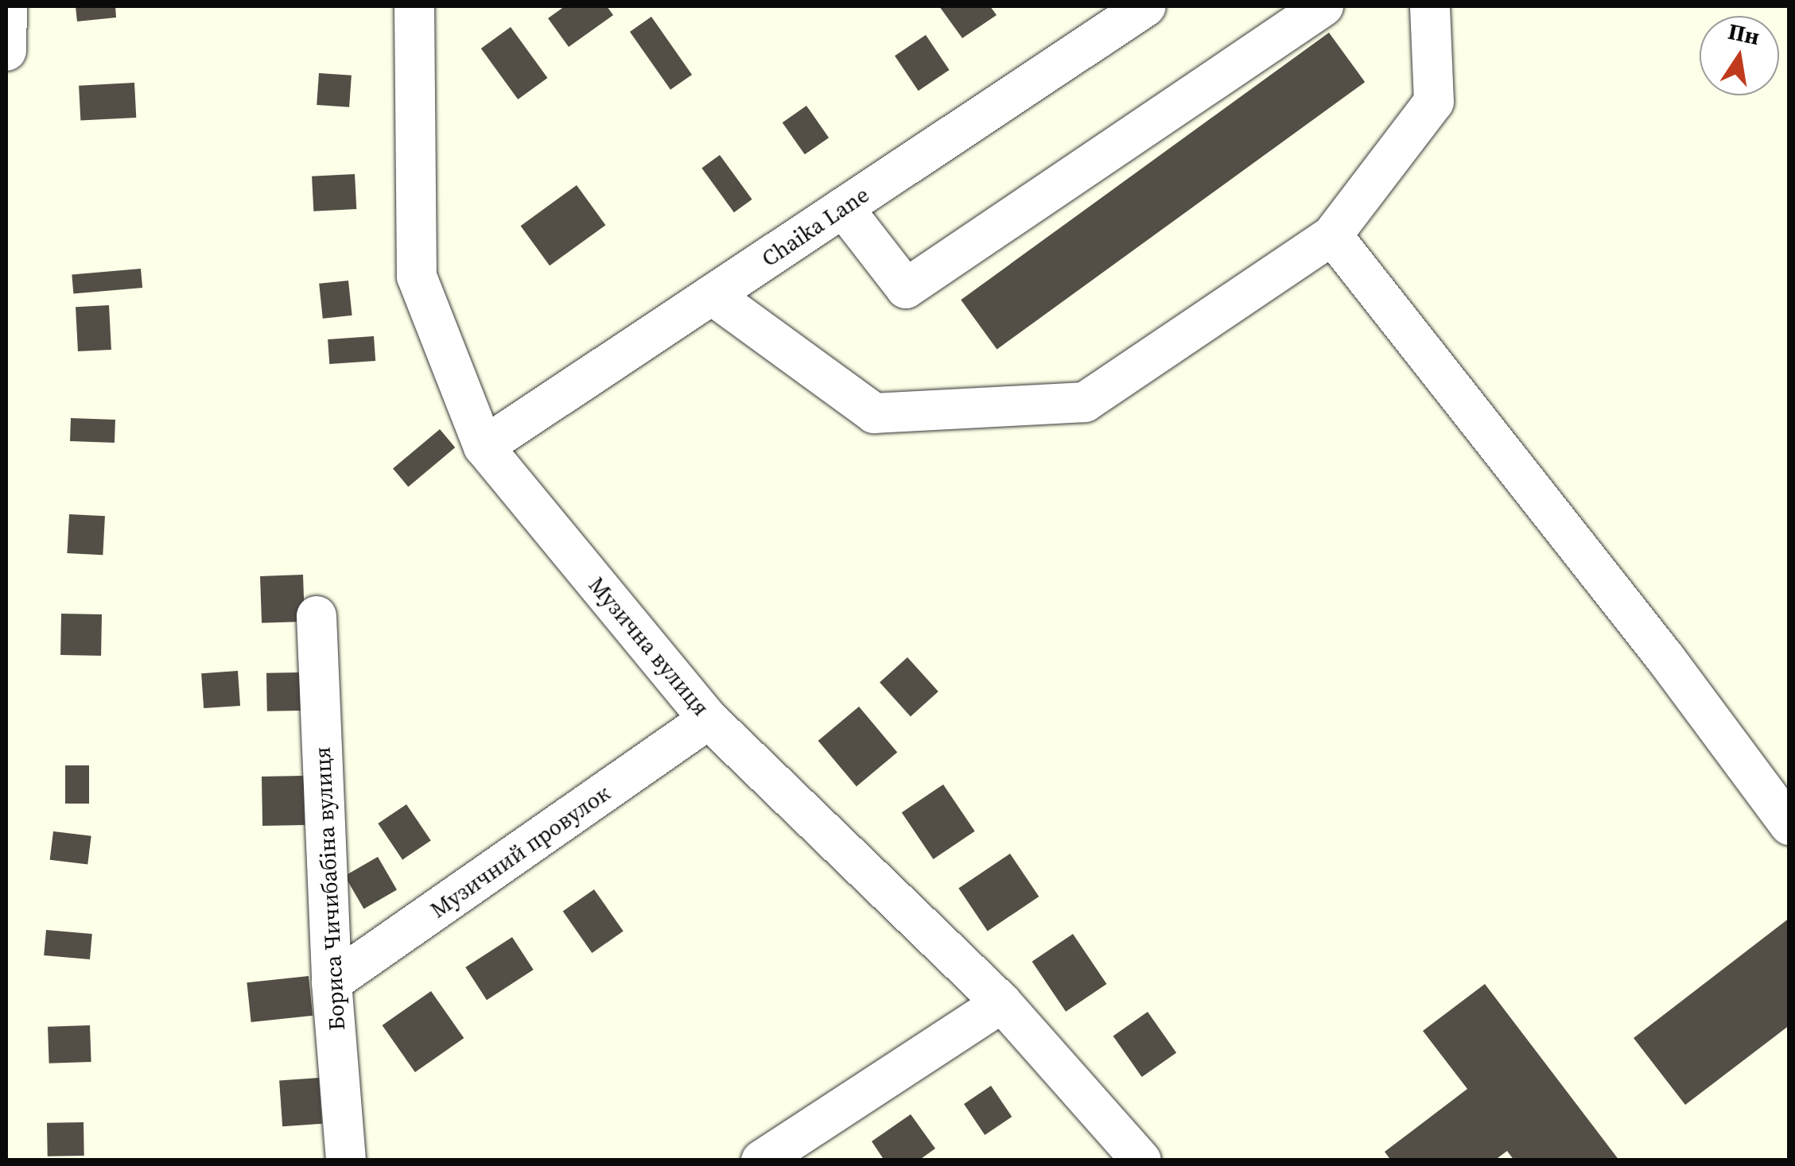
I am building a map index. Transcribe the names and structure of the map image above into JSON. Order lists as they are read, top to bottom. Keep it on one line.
{"streets":{"street":["Chaika Lane","Музична вулиця","Музичний провулок","Бориса Чичибабіна вулиця"]},"crossings":[["Chaika Lane","Музична вулиця"],["Музична вулиця","Музичний провулок"],["Музичний провулок","Бориса Чичибабіна вулиця"]],"north":"top"}
